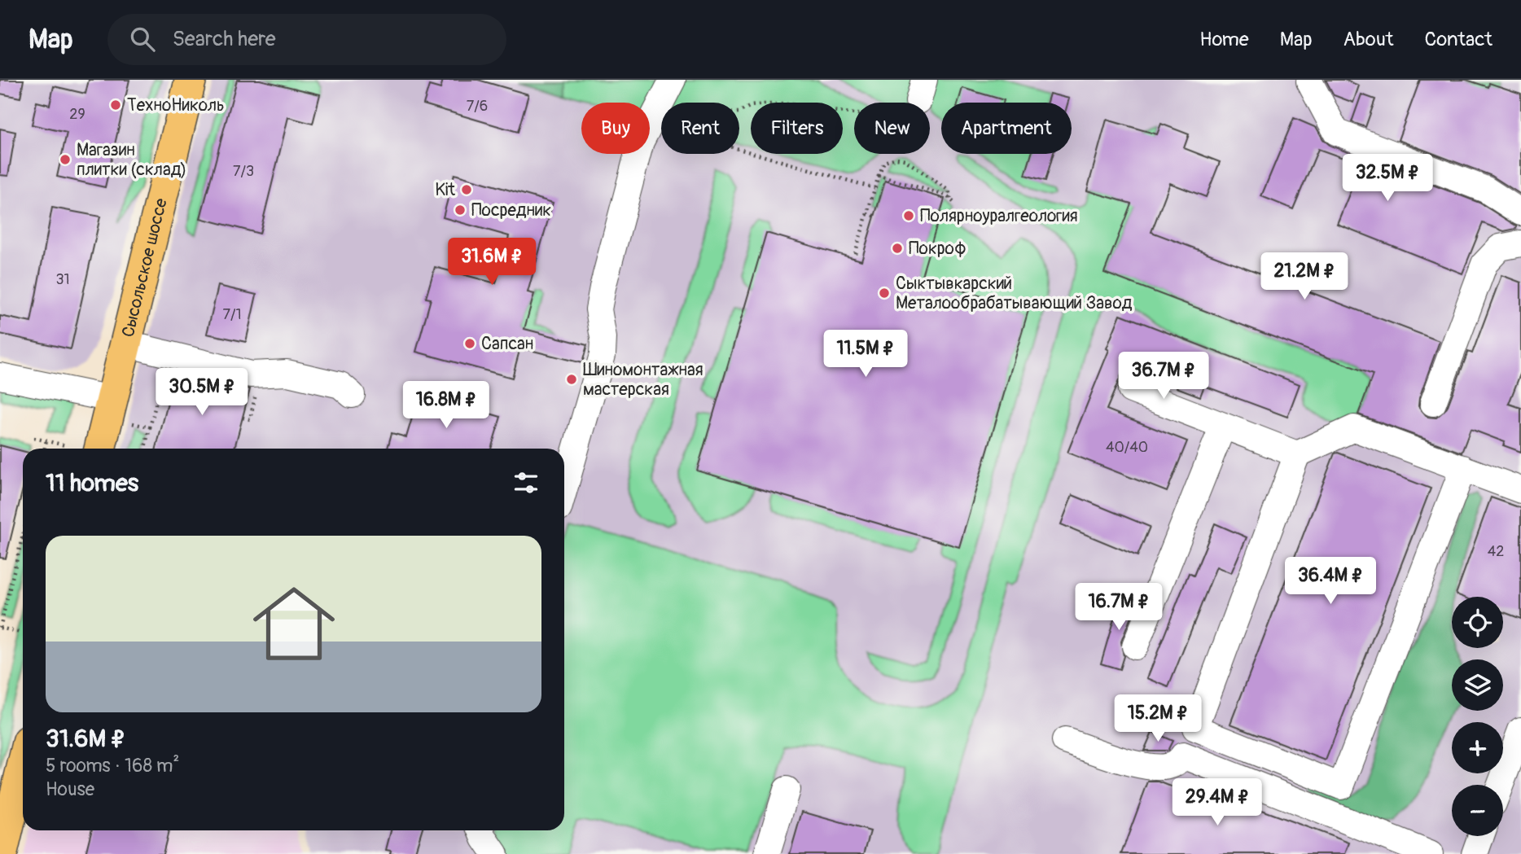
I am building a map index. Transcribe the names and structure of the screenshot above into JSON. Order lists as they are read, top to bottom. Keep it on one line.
{"streets":{"main road":["Сысольское шоссе"]},"places":["ТехноНиколь","Магазин плитки (склад)","Kit","Посредник","Полярноуралгеология","Покроф","Сыктывкарский Металообрабатывающий Завод","Сапсан","Шиномонтажная мастерская"],"house_numbers":["7/6","29","7/3","31","7/1","40/40","42"],"page":{"header":"Map","search":"Search here","nav":["Home","Map","About","Contact"],"chip":["Buy","Rent","Filters","New","Apartment"],"price":["32.5M ₽","31.6M ₽","21.2M ₽","11.5M ₽","36.7M ₽","30.5M ₽","16.8M ₽","36.4M ₽","16.7M ₽","15.2M ₽","29.4M ₽"],"heading":"11 homes","list":[{"name":"31.6M ₽","note":"5 rooms · 168 m² · House"}],"map_buttons":["+","−"]}}
